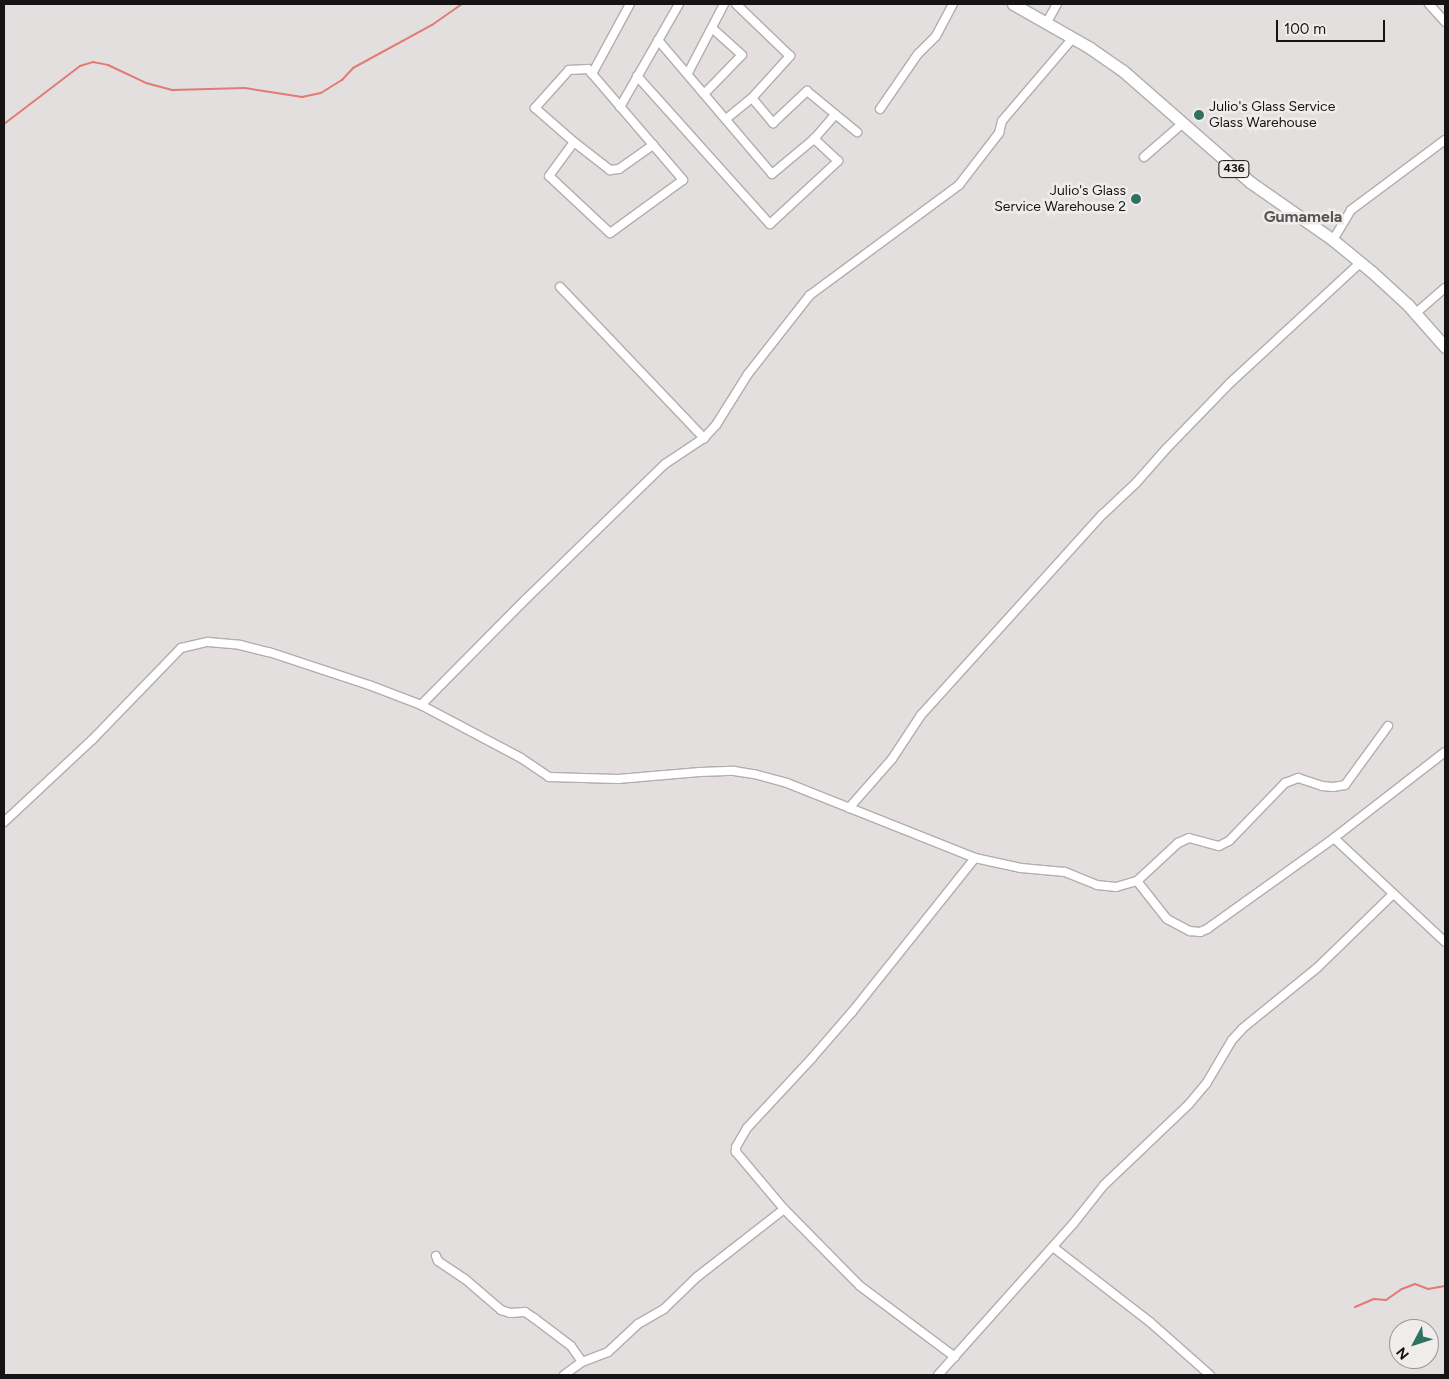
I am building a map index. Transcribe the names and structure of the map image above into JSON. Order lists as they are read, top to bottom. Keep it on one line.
{"streets":{"main road":["436"]},"districts":["Gumamela"],"places":["Julio's Glass Service Glass Warehouse","Julio's Glass Service Warehouse 2"],"scale_bar":"100 m","north":"bottom left"}
